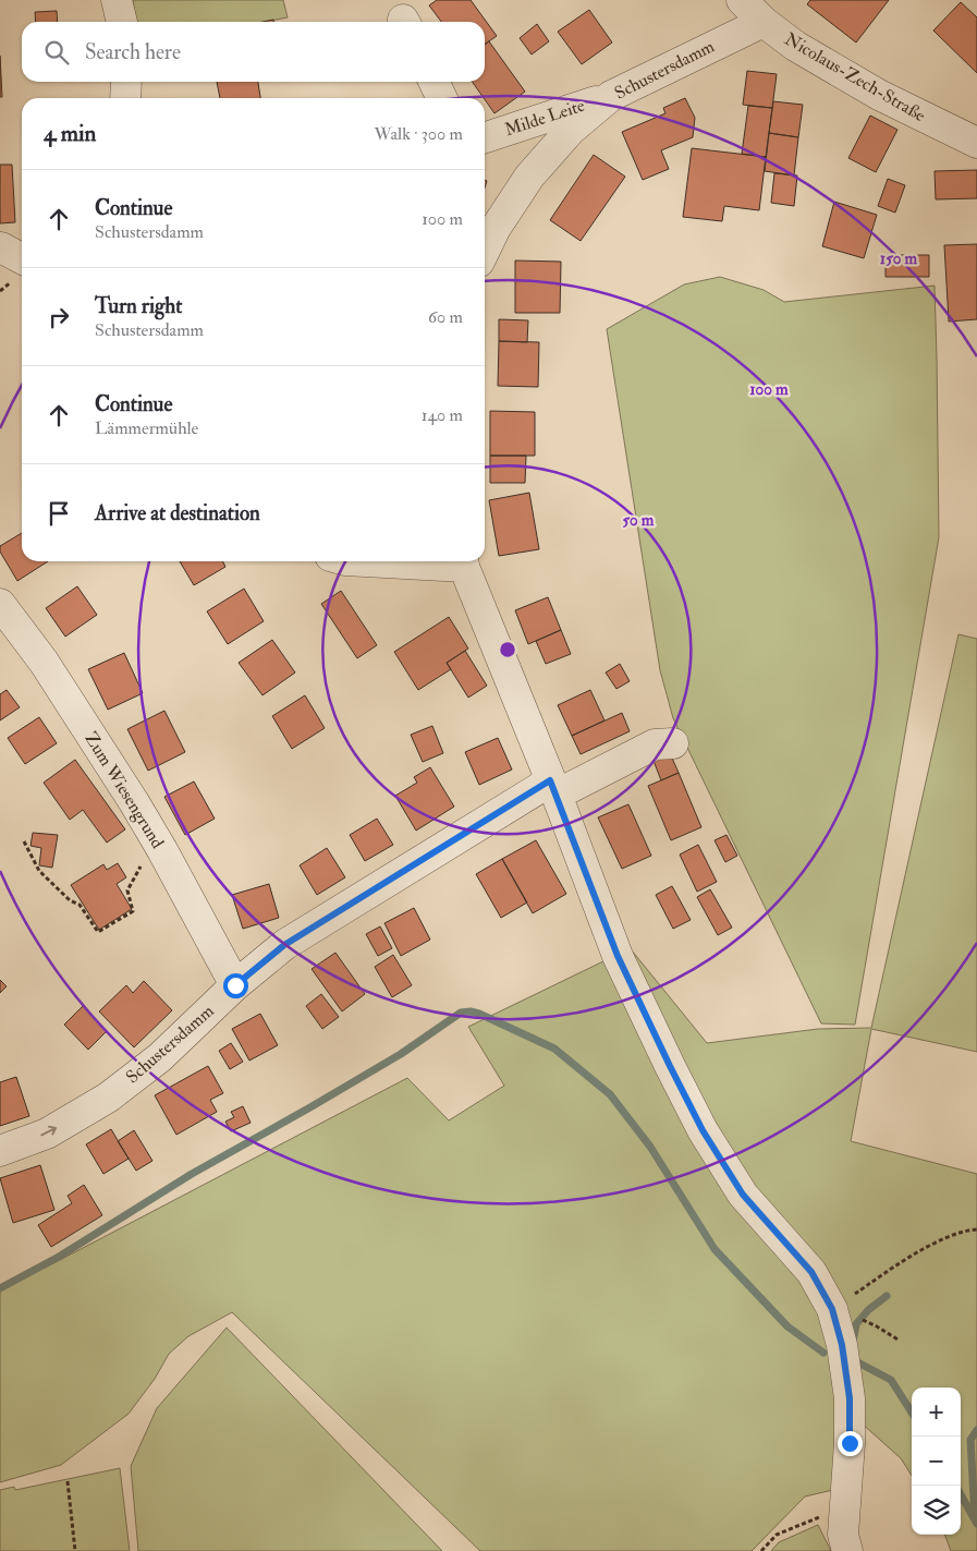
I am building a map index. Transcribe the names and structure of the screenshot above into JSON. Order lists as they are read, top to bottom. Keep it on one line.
{"streets":{"street":["Schustersdamm","Nicolaus-Zech-Straße","Milde Leite","Zum Wiesengrund"]},"crossings":[["Schustersdamm","Nicolaus-Zech-Straße"],["Schustersdamm","Milde Leite"],["Schustersdamm","Zum Wiesengrund"]],"page":{"search":"Search here","heading":["4 min","Walk · 300 m"],"list":[["Continue","Schustersdamm","100 m"],["Turn right","Schustersdamm","60 m"],["Continue","Lämmermühle","140 m"],"Arrive at destination"],"map_buttons":["+","−"]},"rings":["150 m","100 m","50 m"]}
